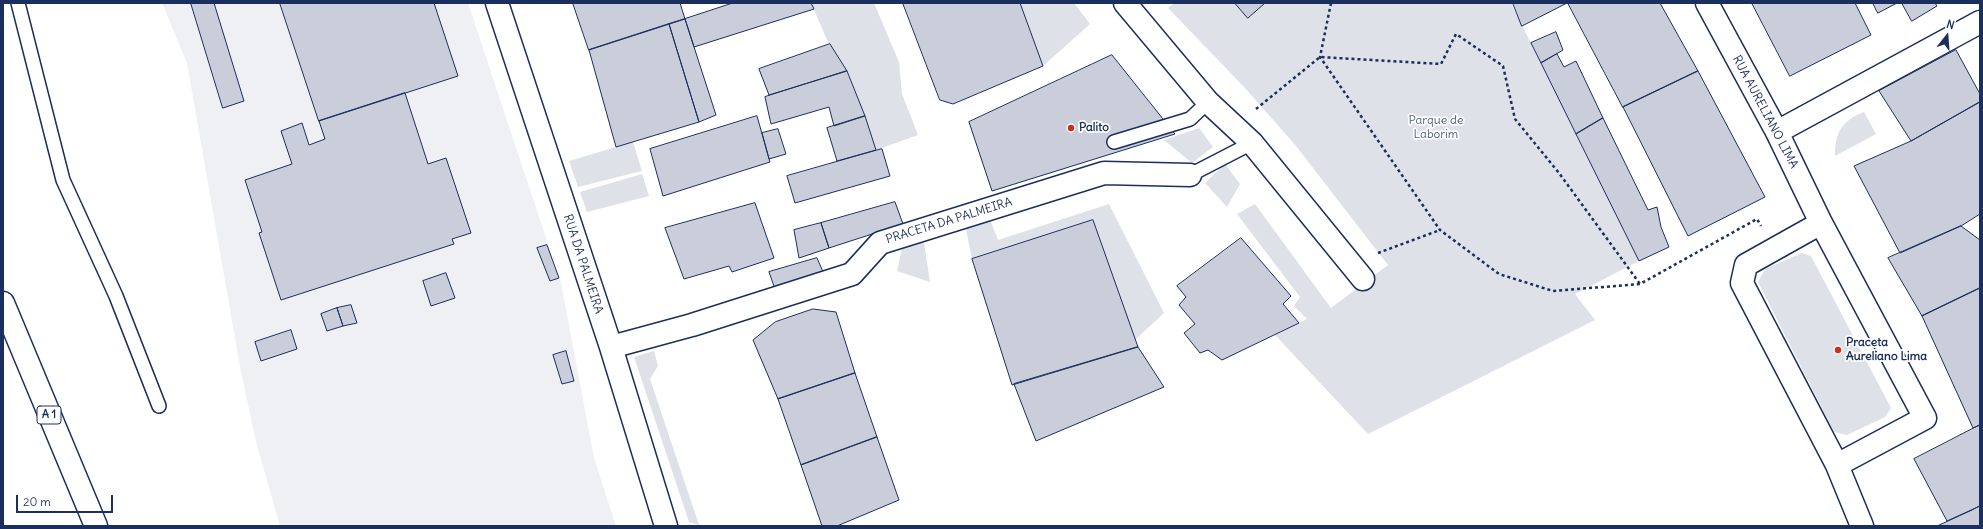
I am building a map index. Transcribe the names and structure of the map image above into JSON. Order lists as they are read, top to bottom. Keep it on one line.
{"streets":{"main road":["RUA AURELIANO LIMA","PRACETA DA PALMEIRA","RUA DA PALMEIRA","A 1"]},"crossings":[["PRACETA DA PALMEIRA","RUA DA PALMEIRA"]],"parks":["Parque de Laborim"],"places":["Palito","Praceta Aureliano Lima"],"scale_bar":"20 m","north":"top"}
